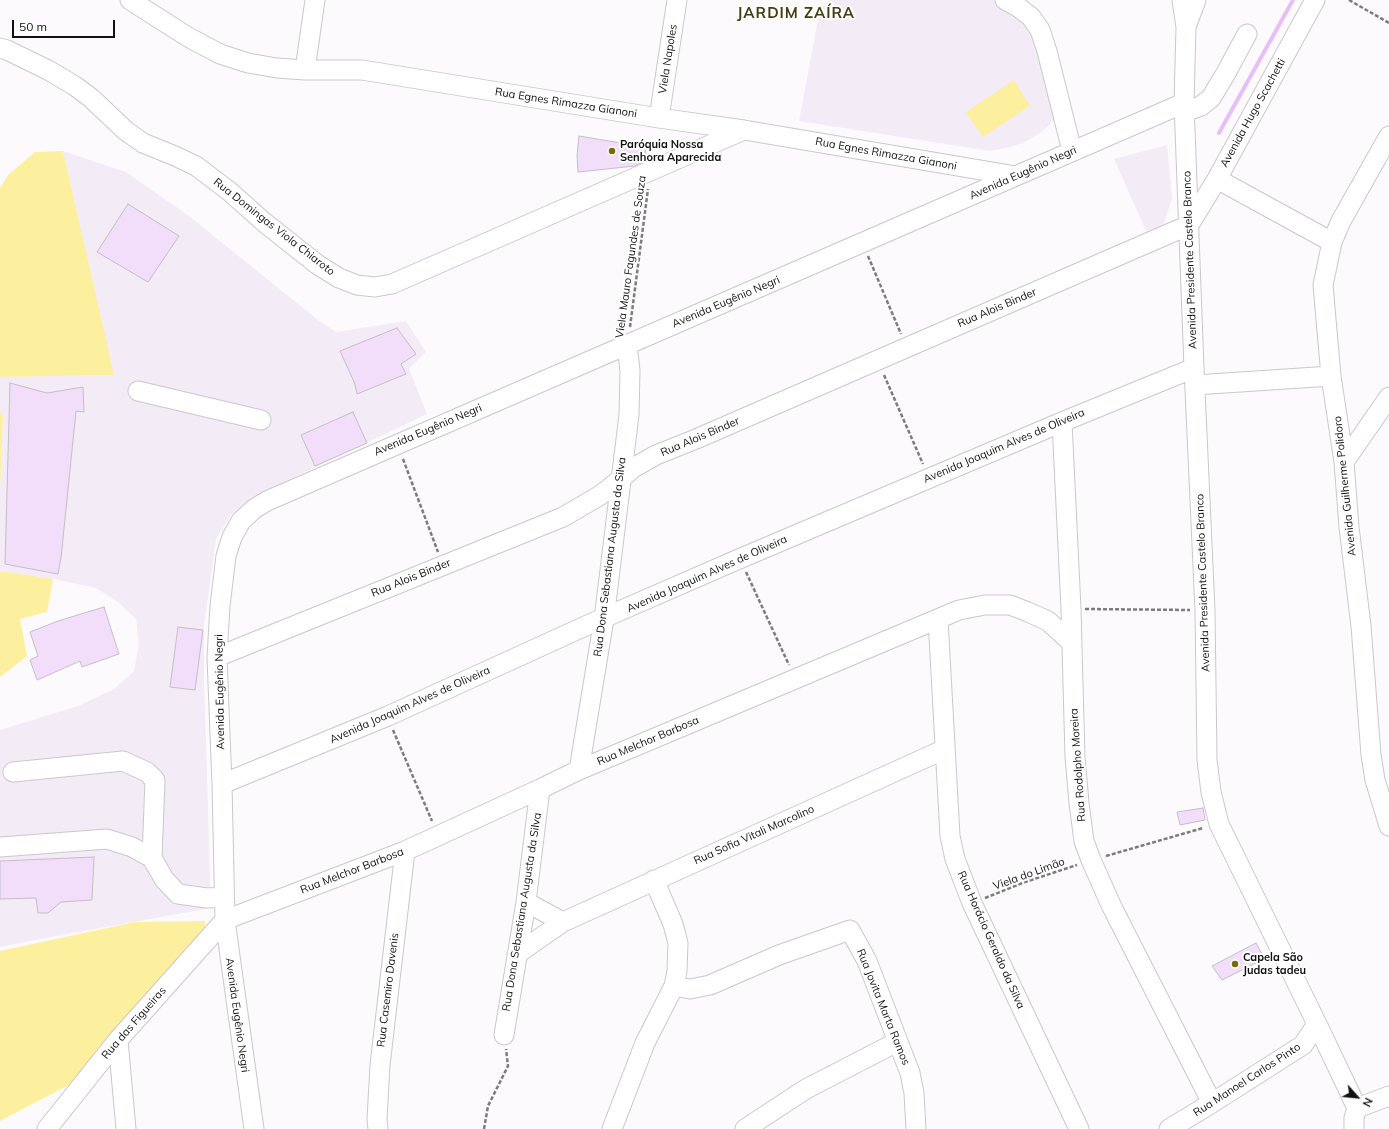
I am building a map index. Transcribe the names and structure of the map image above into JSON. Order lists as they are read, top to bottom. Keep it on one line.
{"streets":{"street":["Viela Napoles","Rua Egnes Rimazza Gianoni","Avenida Hugo Scachetti","Avenida Eugênio Negri","Rua Domingas Viola Chiaroto","Avenida Presidente Castelo Branco","Rua Alois Binder","Avenida Joaquim Alves de Oliveira","Avenida Guilherme Polidoro","Rua Dona Sebastiana Augusta da Silva","Rua Melchor Barbosa","Rua Rodolpho Moreira","Rua Sofia Vitali Marcolino","Rua Horácio Geraldo da Silva","Rua Casemiro Davenis","Rua Jovita Marta Ramos","Rua das Figueiras","Rua Manoel Carlos Pinto"],"path":["Viela Mauro Fagundes de Souza","Viela do Limão"]},"crossings":[["Viela Napoles","Rua Egnes Rimazza Gianoni"],["Rua Egnes Rimazza Gianoni","Avenida Eugênio Negri"],["Rua Egnes Rimazza Gianoni","Rua Domingas Viola Chiaroto"],["Avenida Hugo Scachetti","Avenida Presidente Castelo Branco"],["Avenida Hugo Scachetti","Rua Alois Binder"],["Avenida Eugênio Negri","Viela Mauro Fagundes de Souza"],["Avenida Eugênio Negri","Avenida Presidente Castelo Branco"],["Avenida Eugênio Negri","Rua Alois Binder"],["Avenida Eugênio Negri","Avenida Joaquim Alves de Oliveira"],["Avenida Eugênio Negri","Rua Dona Sebastiana Augusta da Silva"],["Avenida Eugênio Negri","Rua Melchor Barbosa"],["Avenida Eugênio Negri","Rua das Figueiras"],["Rua Domingas Viola Chiaroto","Viela Mauro Fagundes de Souza"],["Viela Mauro Fagundes de Souza","Rua Dona Sebastiana Augusta da Silva"],["Avenida Presidente Castelo Branco","Rua Alois Binder"],["Avenida Presidente Castelo Branco","Avenida Joaquim Alves de Oliveira"],["Avenida Presidente Castelo Branco","Viela do Limão"],["Avenida Presidente Castelo Branco","Rua Manoel Carlos Pinto"],["Rua Alois Binder","Rua Dona Sebastiana Augusta da Silva"],["Avenida Joaquim Alves de Oliveira","Avenida Guilherme Polidoro"],["Avenida Joaquim Alves de Oliveira","Rua Dona Sebastiana Augusta da Silva"],["Avenida Joaquim Alves de Oliveira","Rua Rodolpho Moreira"],["Rua Dona Sebastiana Augusta da Silva","Rua Melchor Barbosa"],["Rua Dona Sebastiana Augusta da Silva","Rua Sofia Vitali Marcolino"],["Rua Melchor Barbosa","Rua Rodolpho Moreira"],["Rua Melchor Barbosa","Rua Horácio Geraldo da Silva"],["Rua Melchor Barbosa","Rua Casemiro Davenis"],["Rua Melchor Barbosa","Rua das Figueiras"],["Rua Rodolpho Moreira","Viela do Limão"],["Rua Rodolpho Moreira","Rua Manoel Carlos Pinto"],["Rua Sofia Vitali Marcolino","Rua Horácio Geraldo da Silva"],["Viela do Limão","Rua Horácio Geraldo da Silva"]],"districts":["JARDIM ZAÍRA"],"places":["Paróquia Nossa Senhora Aparecida","Capela São Judas tadeu"],"scale_bar":"50 m","north":"bottom right"}
